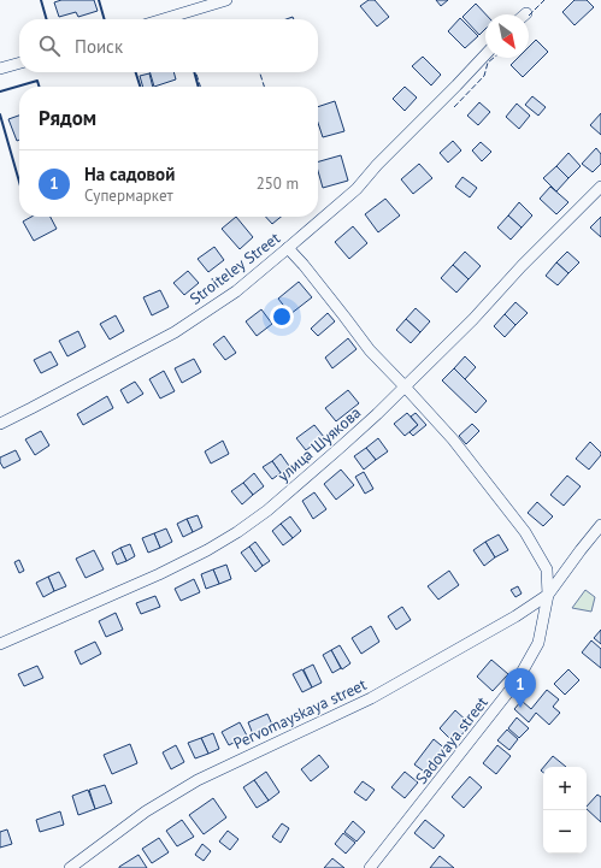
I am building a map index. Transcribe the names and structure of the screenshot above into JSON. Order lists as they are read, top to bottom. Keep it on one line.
{"streets":{"street":["Stroiteley Street","улица Шуякова","Pervomayskaya street","Sadovaya street"]},"crossings":[["Pervomayskaya street","Sadovaya street"]],"north":"bottom right","page":{"search":"Поиск","heading":"Рядом","list":[{"mark":"1","name":"На садовой","note":"Супермаркет","value":"250 m"}],"pins":"1","map_buttons":["+","−"]}}
